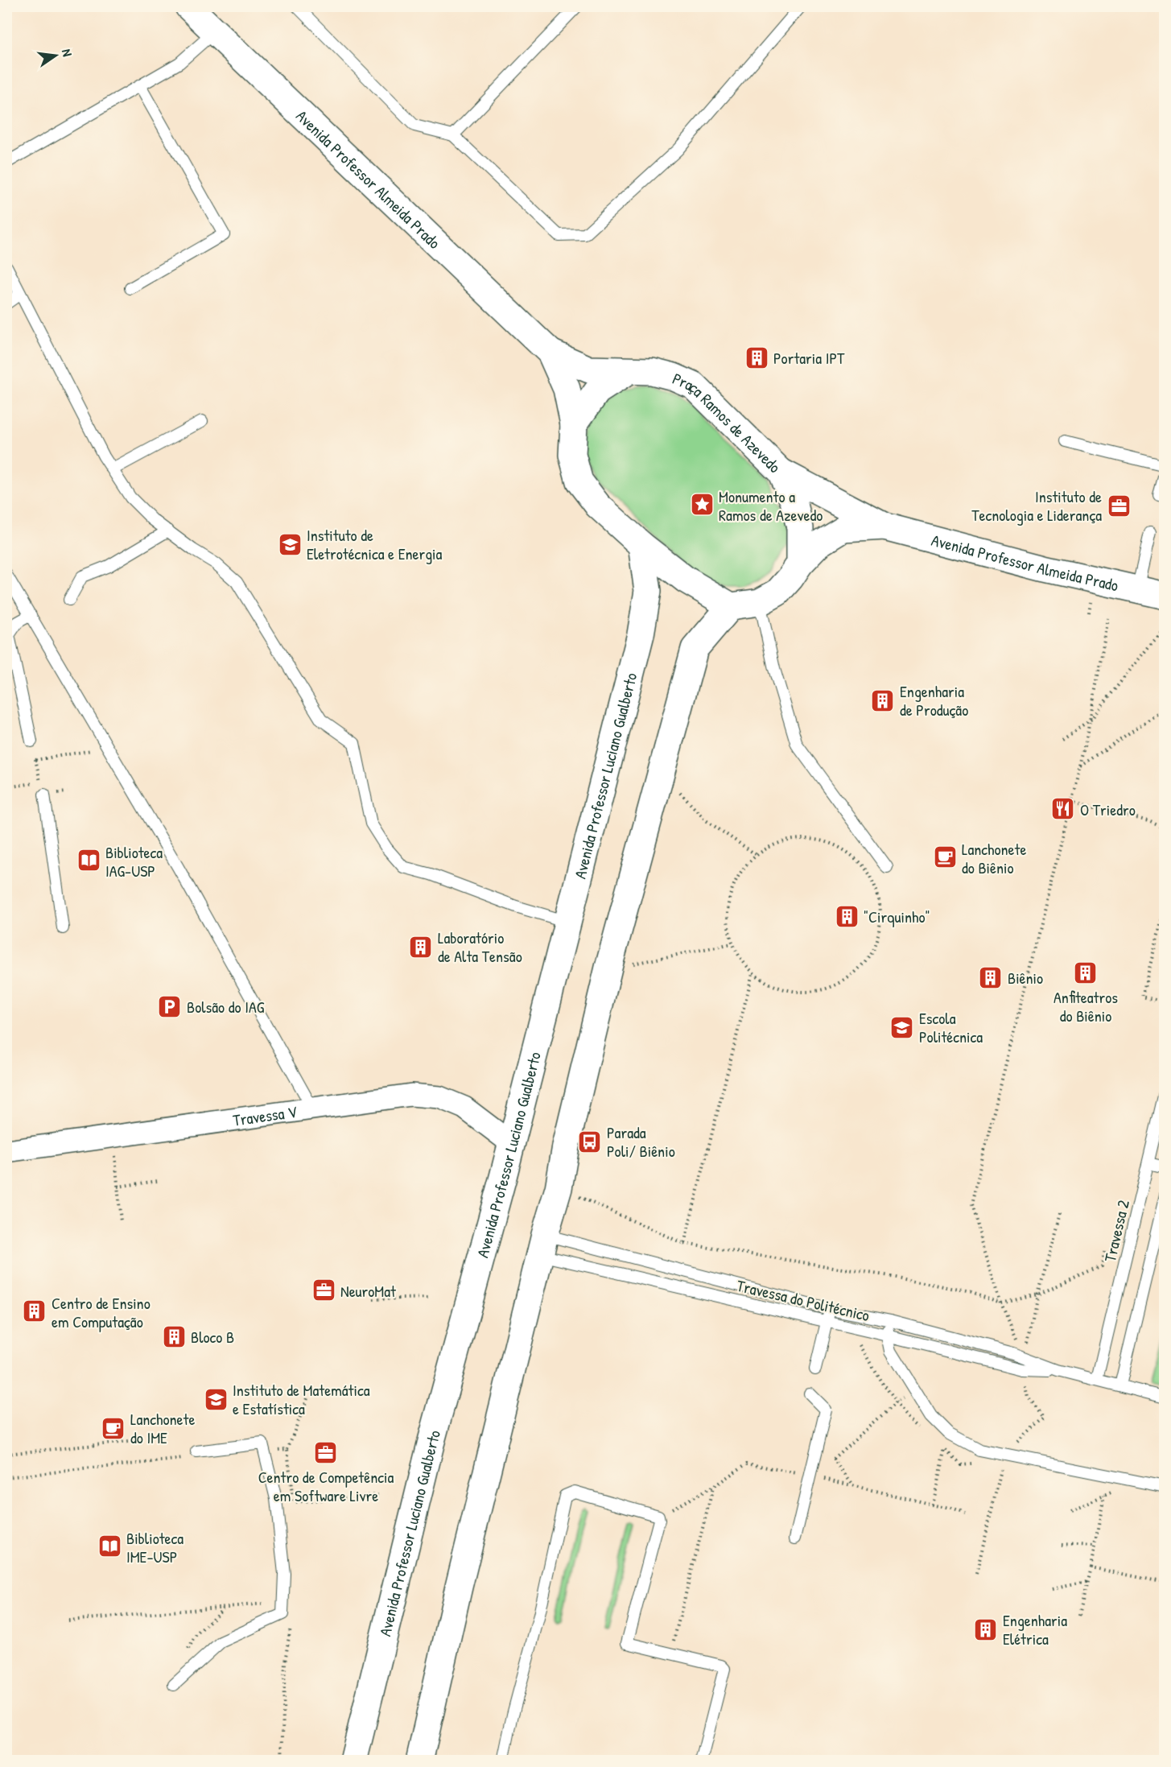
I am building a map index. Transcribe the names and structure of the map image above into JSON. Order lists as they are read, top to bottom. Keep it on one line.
{"streets":{"street":["Avenida Professor Almeida Prado","Praça Ramos de Azevedo","Avenida Professor Luciano Gualberto","Travessa V"],"lane":["Travessa 2","Travessa do Politécnico"]},"crossings":[["Avenida Professor Almeida Prado","Praça Ramos de Azevedo"],["Avenida Professor Luciano Gualberto","Travessa V"],["Travessa 2","Travessa do Politécnico"]],"places":{"building":["Portaria IPT","Engenharia de Produção","\"Cirquinho\"","Laboratório de Alta Tensão","Anfiteatros do Biênio","Biênio","Centro de Ensino em Computação","Bloco B","Engenharia Elétrica"],"place":["Monumento a Ramos de Azevedo"],"office":["Instituto de Tecnologia e Liderança","NeuroMat","Centro de Competência em Software Livre"],"school or university":["Instituto de Eletrotécnica e Energia","Escola Politécnica","Instituto de Matemática e Estatística"],"restaurant":["O Triedro"],"cafe":["Lanchonete do Biênio","Lanchonete do IME"],"library":["Biblioteca IAG-USP","Biblioteca IME-USP"],"parking":["Bolsão do IAG"],"bus stop":["Parada Poli/ Biênio"]},"north":"right"}
